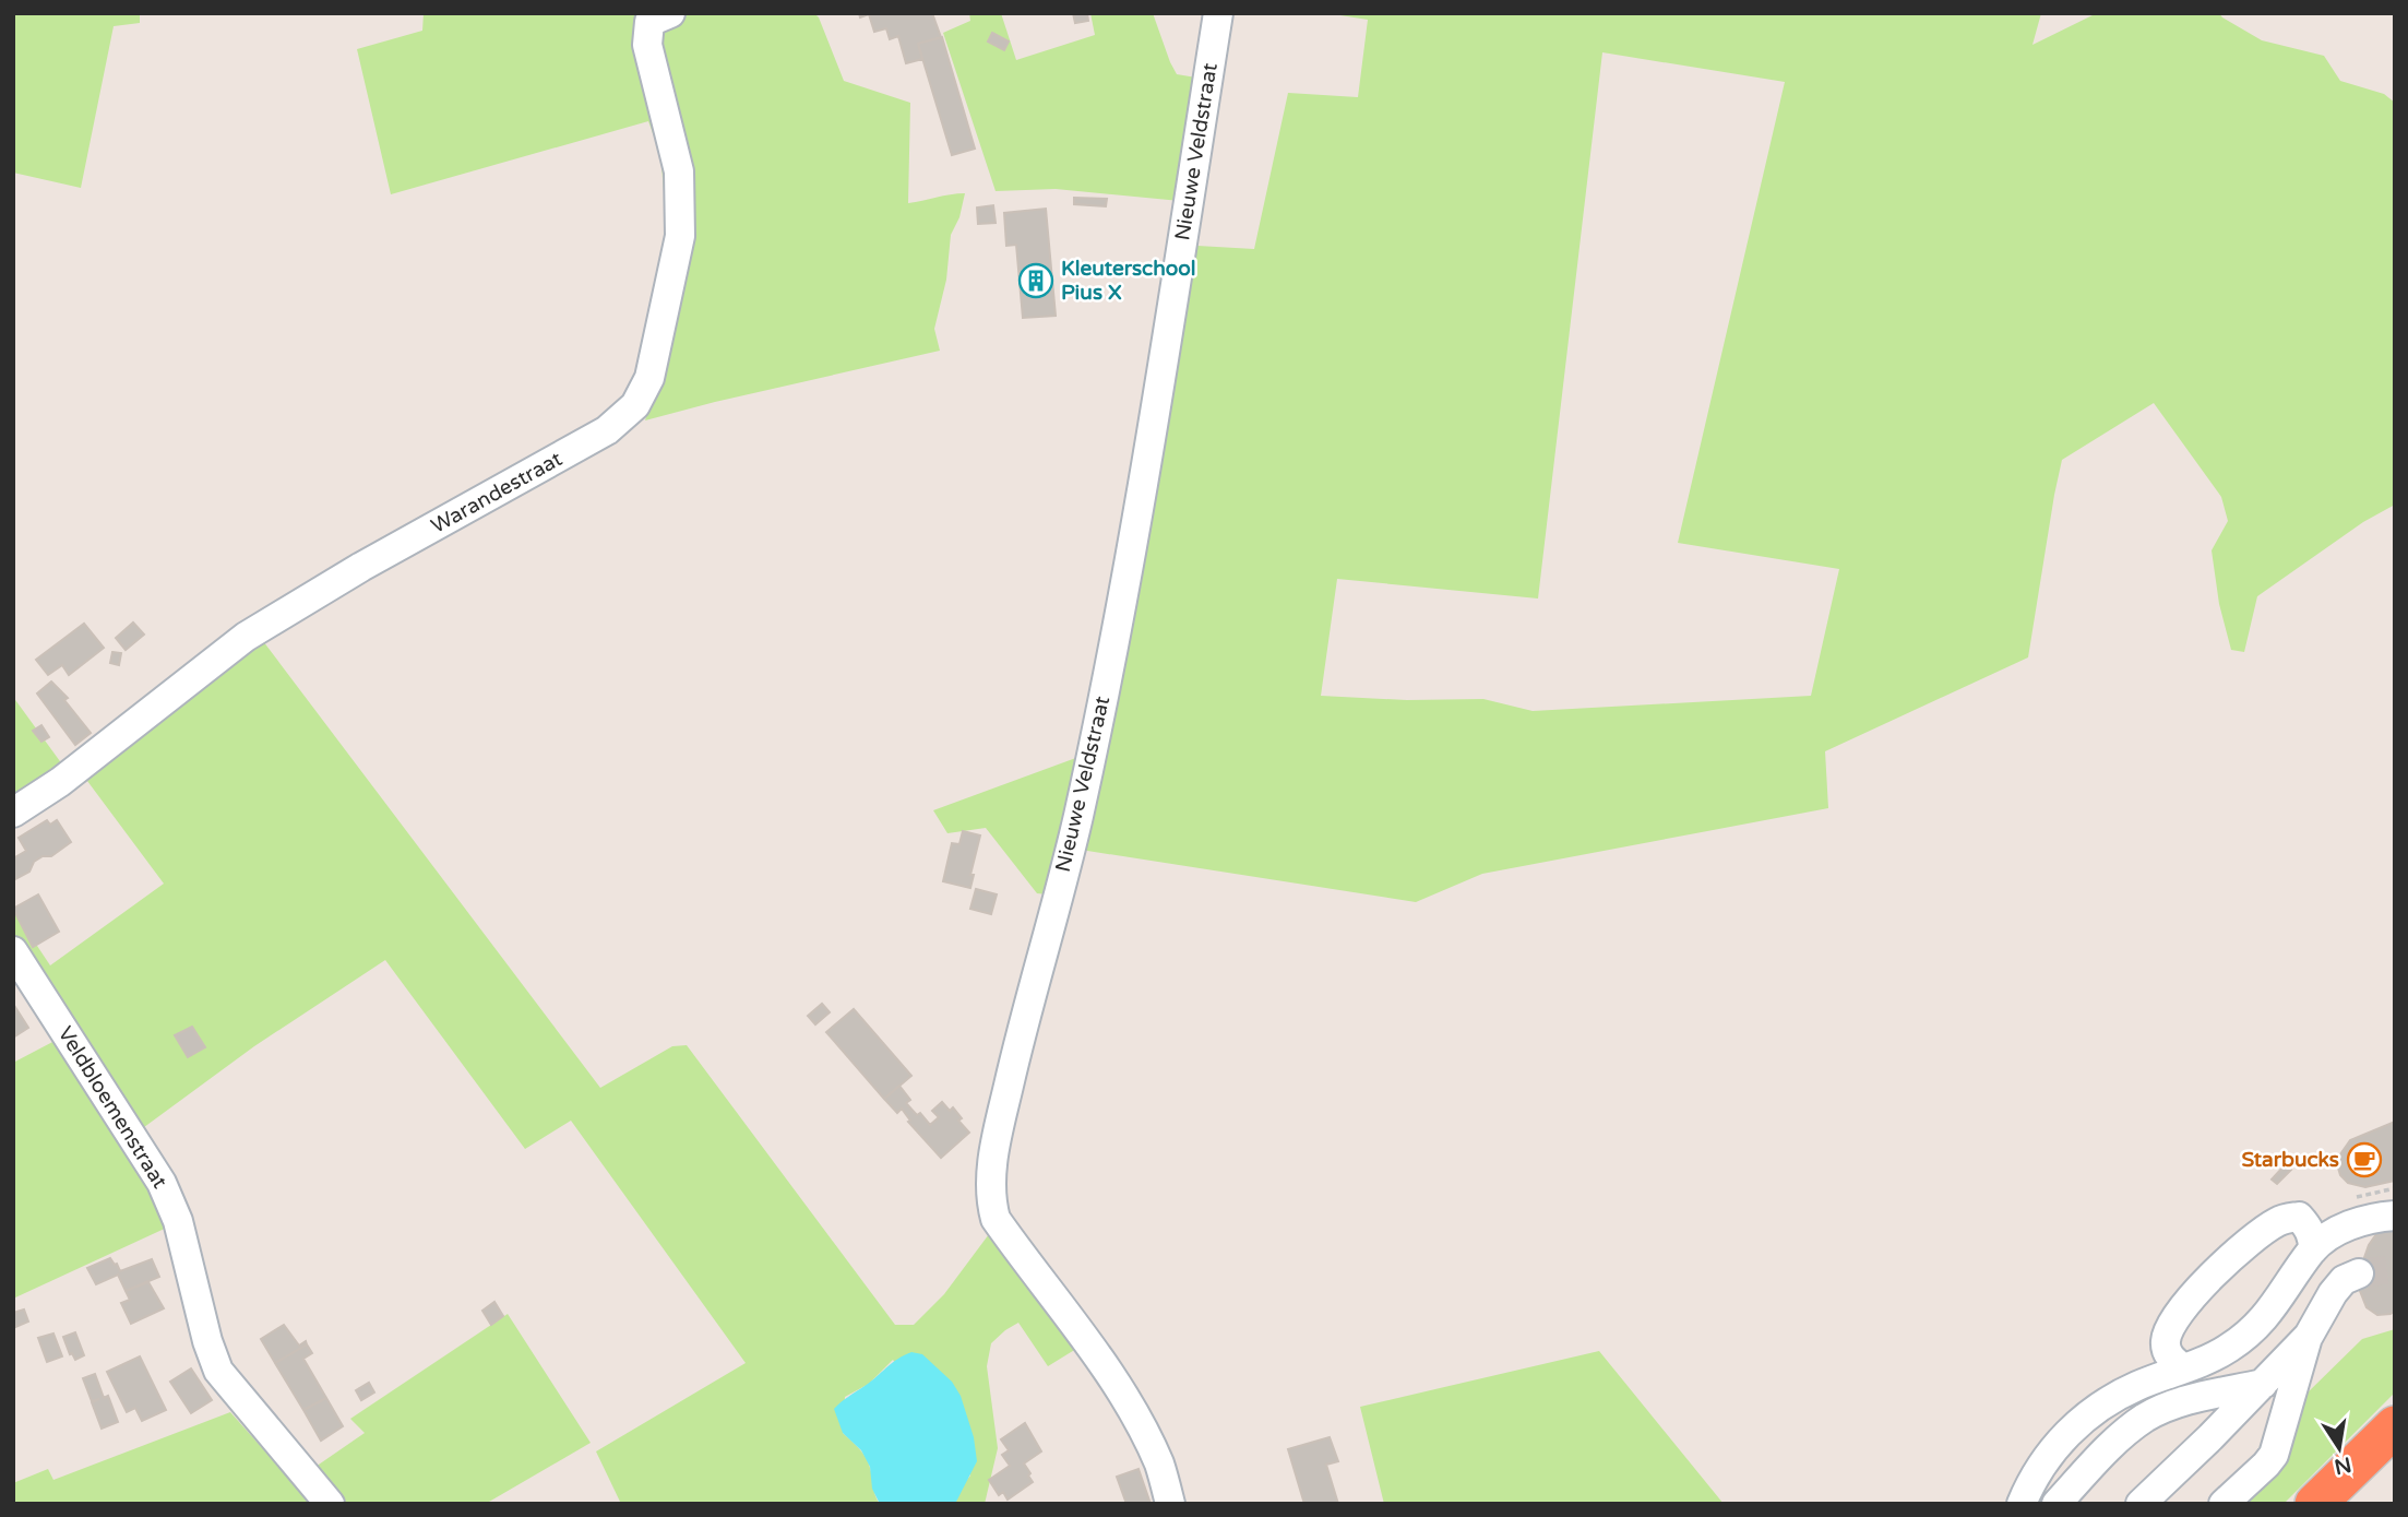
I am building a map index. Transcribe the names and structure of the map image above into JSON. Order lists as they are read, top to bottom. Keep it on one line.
{"streets":{"street":["Nieuwe Veldstraat","Warandestraat","Veldbloemenstraat"]},"places":{"building":["Kleuterschool Pius X"],"cafe":["Starbucks"]},"north":"bottom"}
